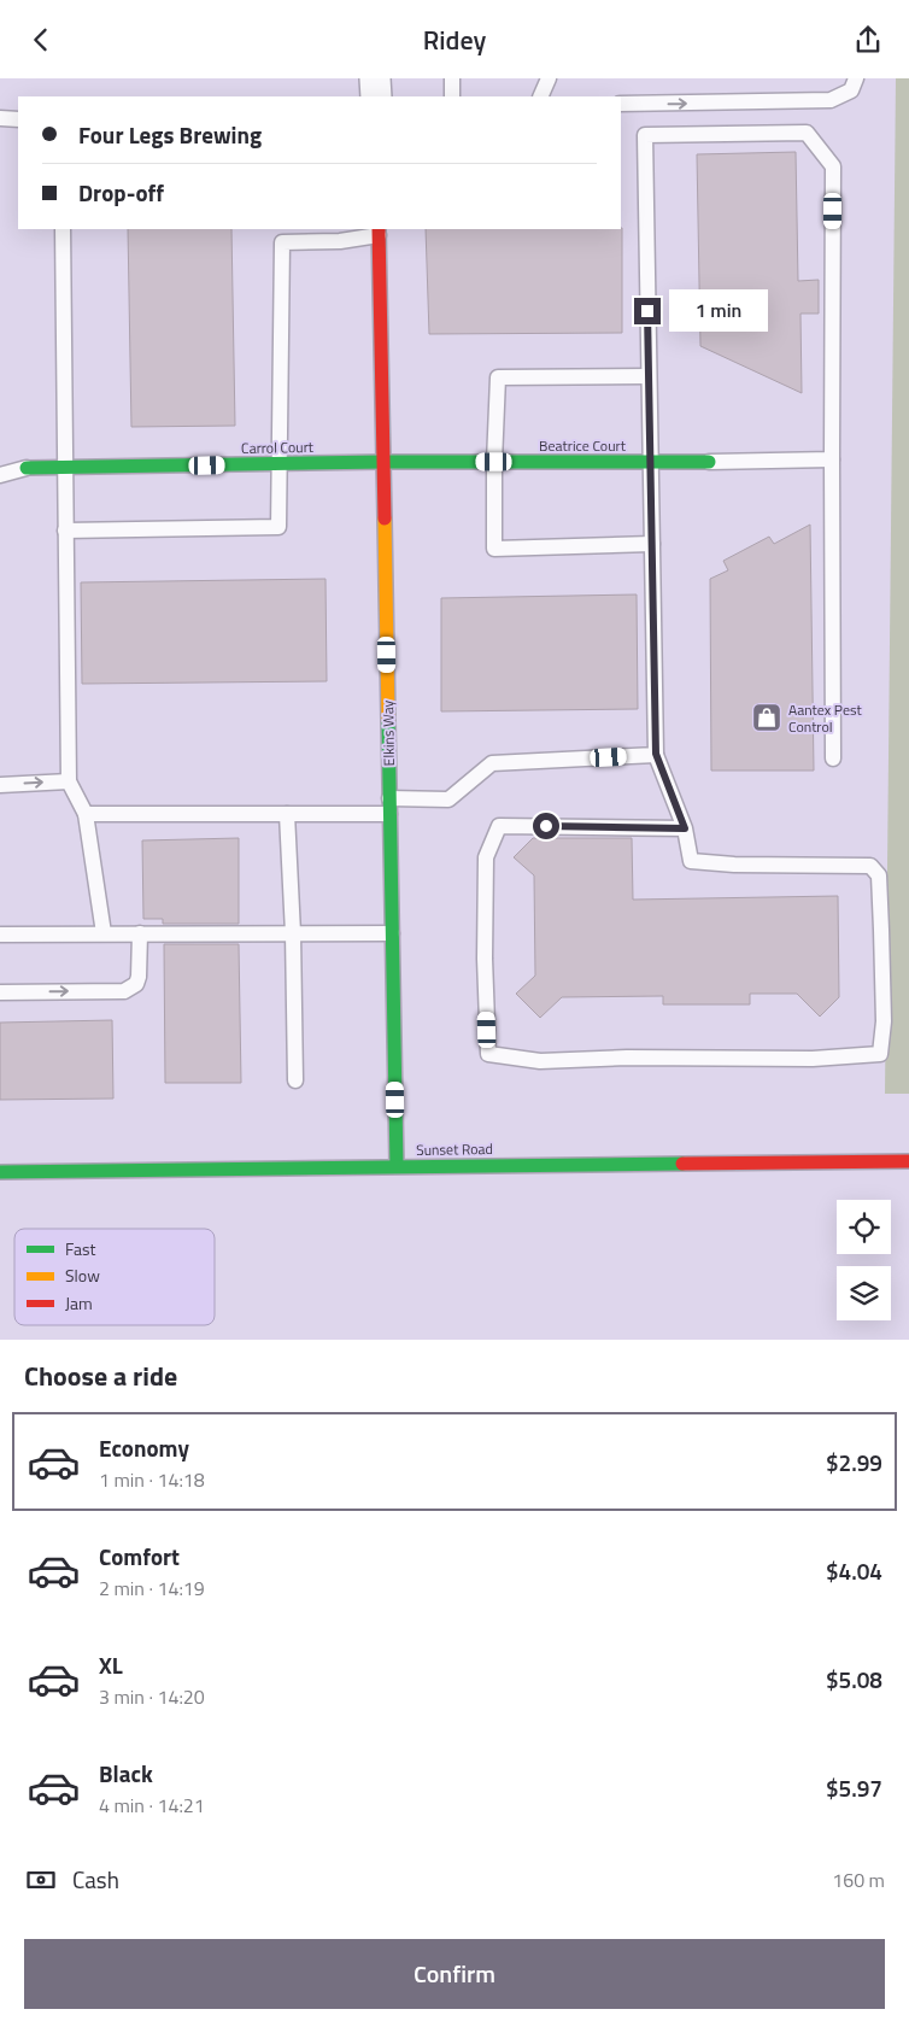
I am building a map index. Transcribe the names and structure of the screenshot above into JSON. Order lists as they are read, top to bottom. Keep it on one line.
{"streets":{"street":["Beatrice Court","Carrol Court","Elkins Way","Sunset Road"]},"crossings":[["Beatrice Court","Carrol Court"],["Beatrice Court","Elkins Way"],["Carrol Court","Elkins Way"],["Elkins Way","Sunset Road"]],"places":{"shop":["Aantex Pest Control"]},"legend":["Fast","Slow","Jam"],"page":{"header":"Ridey","banner":["Four Legs Brewing","Drop-off"],"bubble":"1 min","heading":"Choose a ride","list":[{"name":"Economy","note":"1 min · 14:18","value":"$2.99"},{"name":"Comfort","note":"2 min · 14:19","value":"$4.04"},{"name":"XL","note":"3 min · 14:20","value":"$5.08"},{"name":"Black","note":"4 min · 14:21","value":"$5.97"}],"pay":["Cash","160 m"],"buttons":"Confirm"}}
